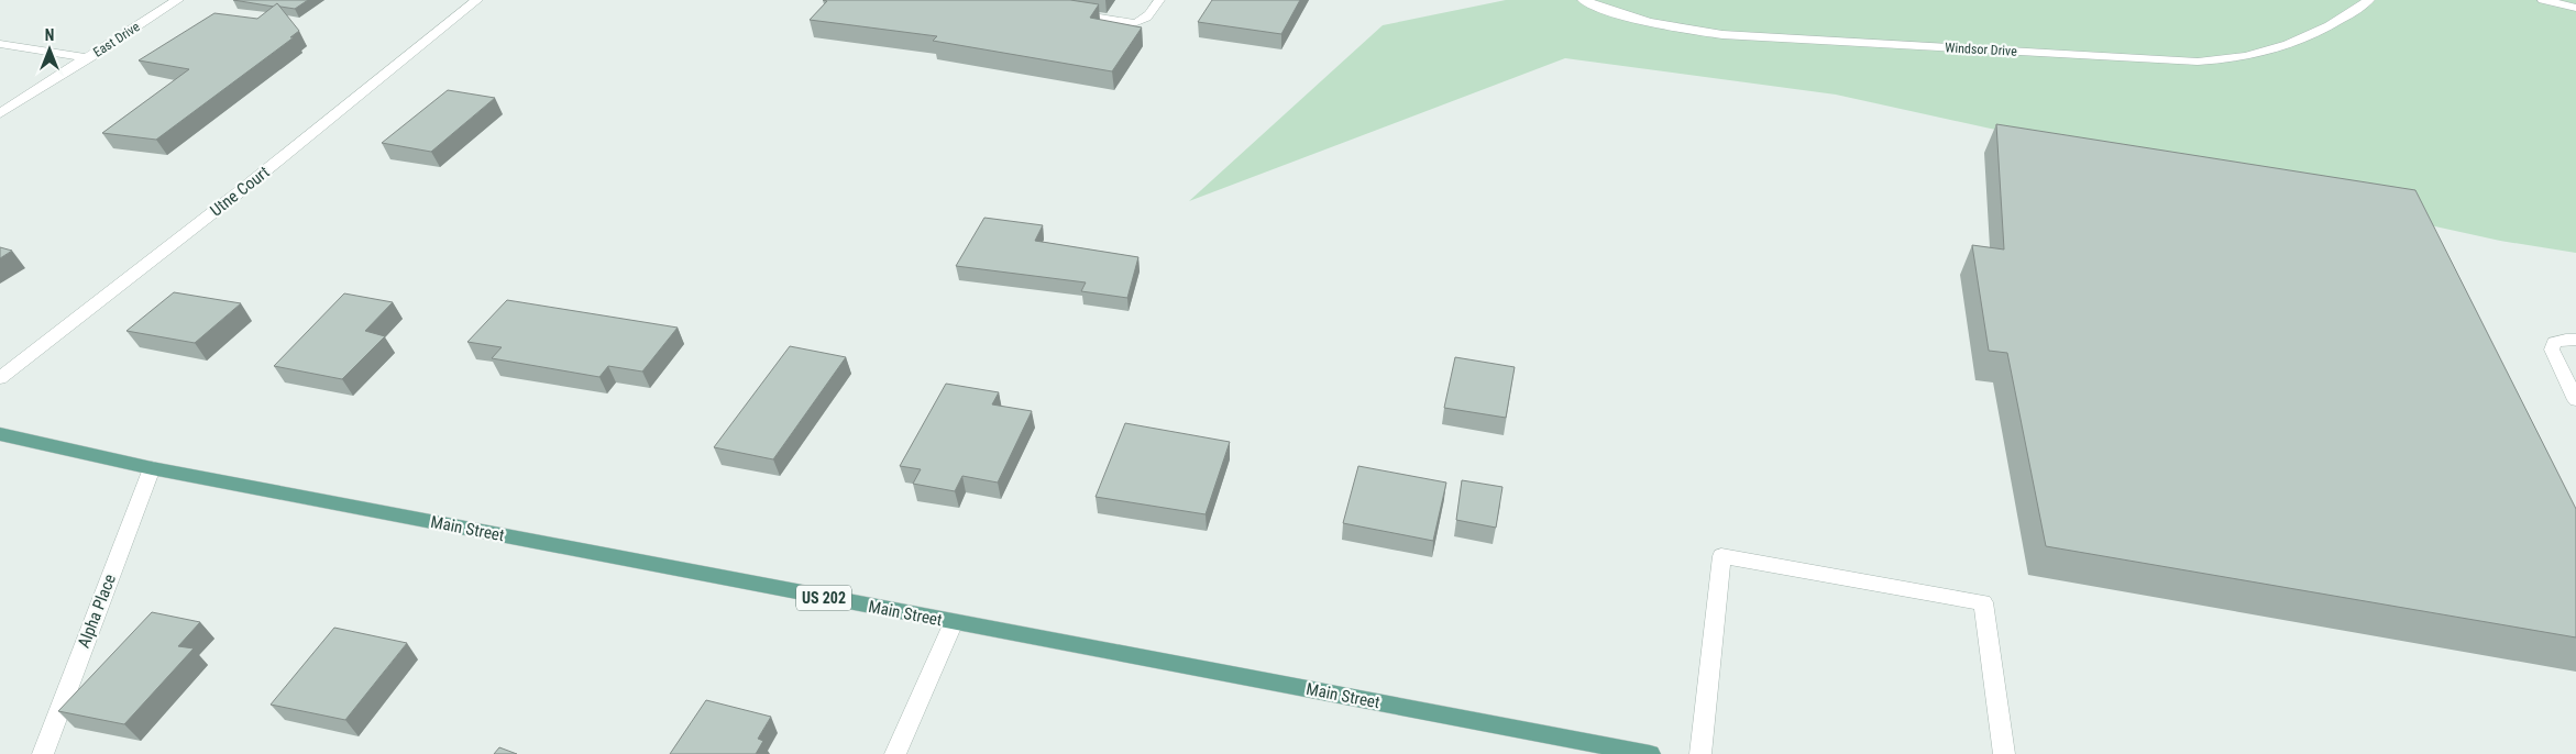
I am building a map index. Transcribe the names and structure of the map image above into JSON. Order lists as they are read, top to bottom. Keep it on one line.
{"streets":{"main road":["Main Street","US 202"],"street":["East Drive","Windsor Drive","Utne Court","Alpha Place"]},"crossings":[["Main Street","Alpha Place"]],"north":"top"}
